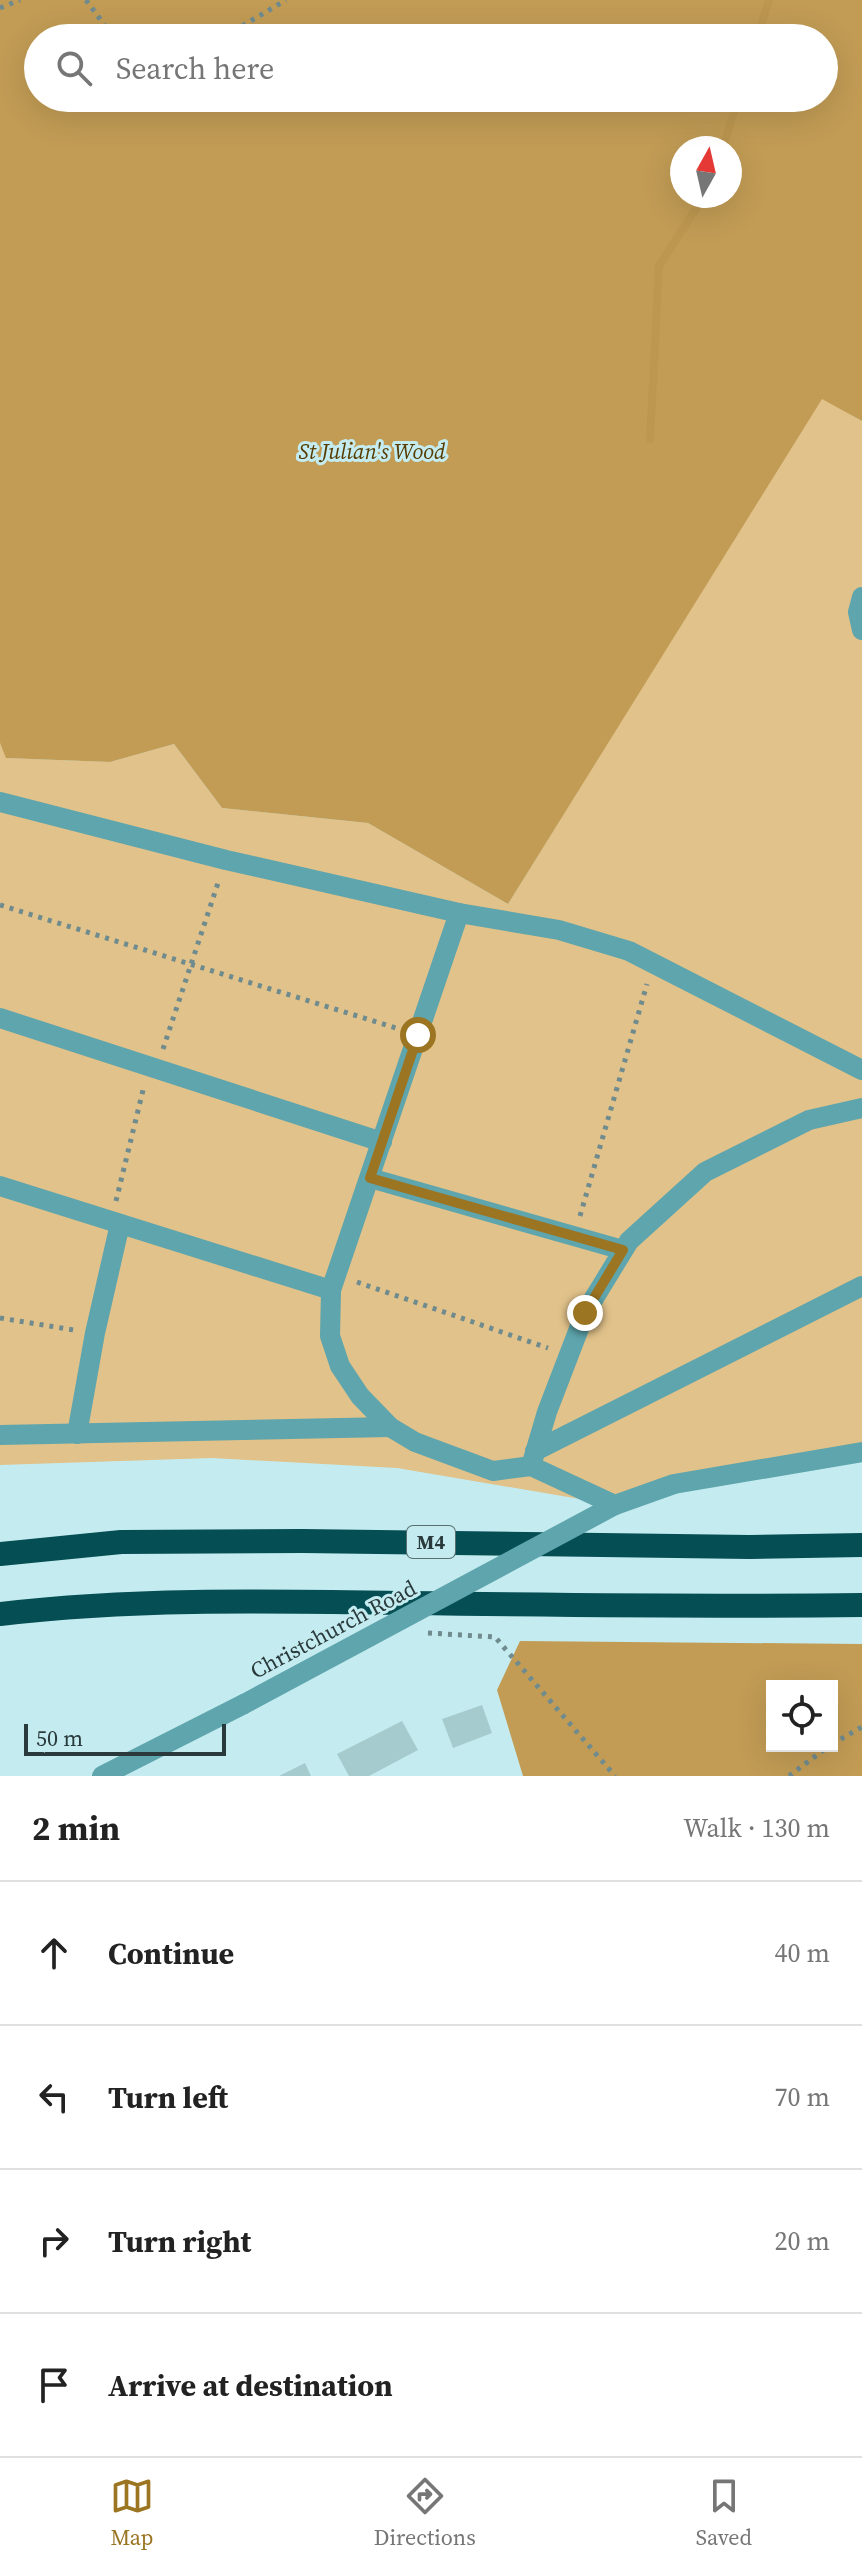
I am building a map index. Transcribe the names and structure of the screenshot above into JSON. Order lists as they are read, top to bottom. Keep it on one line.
{"streets":{"highway":["M4"],"street":["Christchurch Road"]},"parks":["St Julian's Wood"],"scale_bar":"50 m","north":"top","page":{"search":"Search here","scale":"50 m","heading":["2 min","Walk · 130 m"],"list":[["Continue","40 m"],["Turn left","70 m"],["Turn right","20 m"],"Arrive at destination"],"nav":["Map","Directions","Saved"]}}
